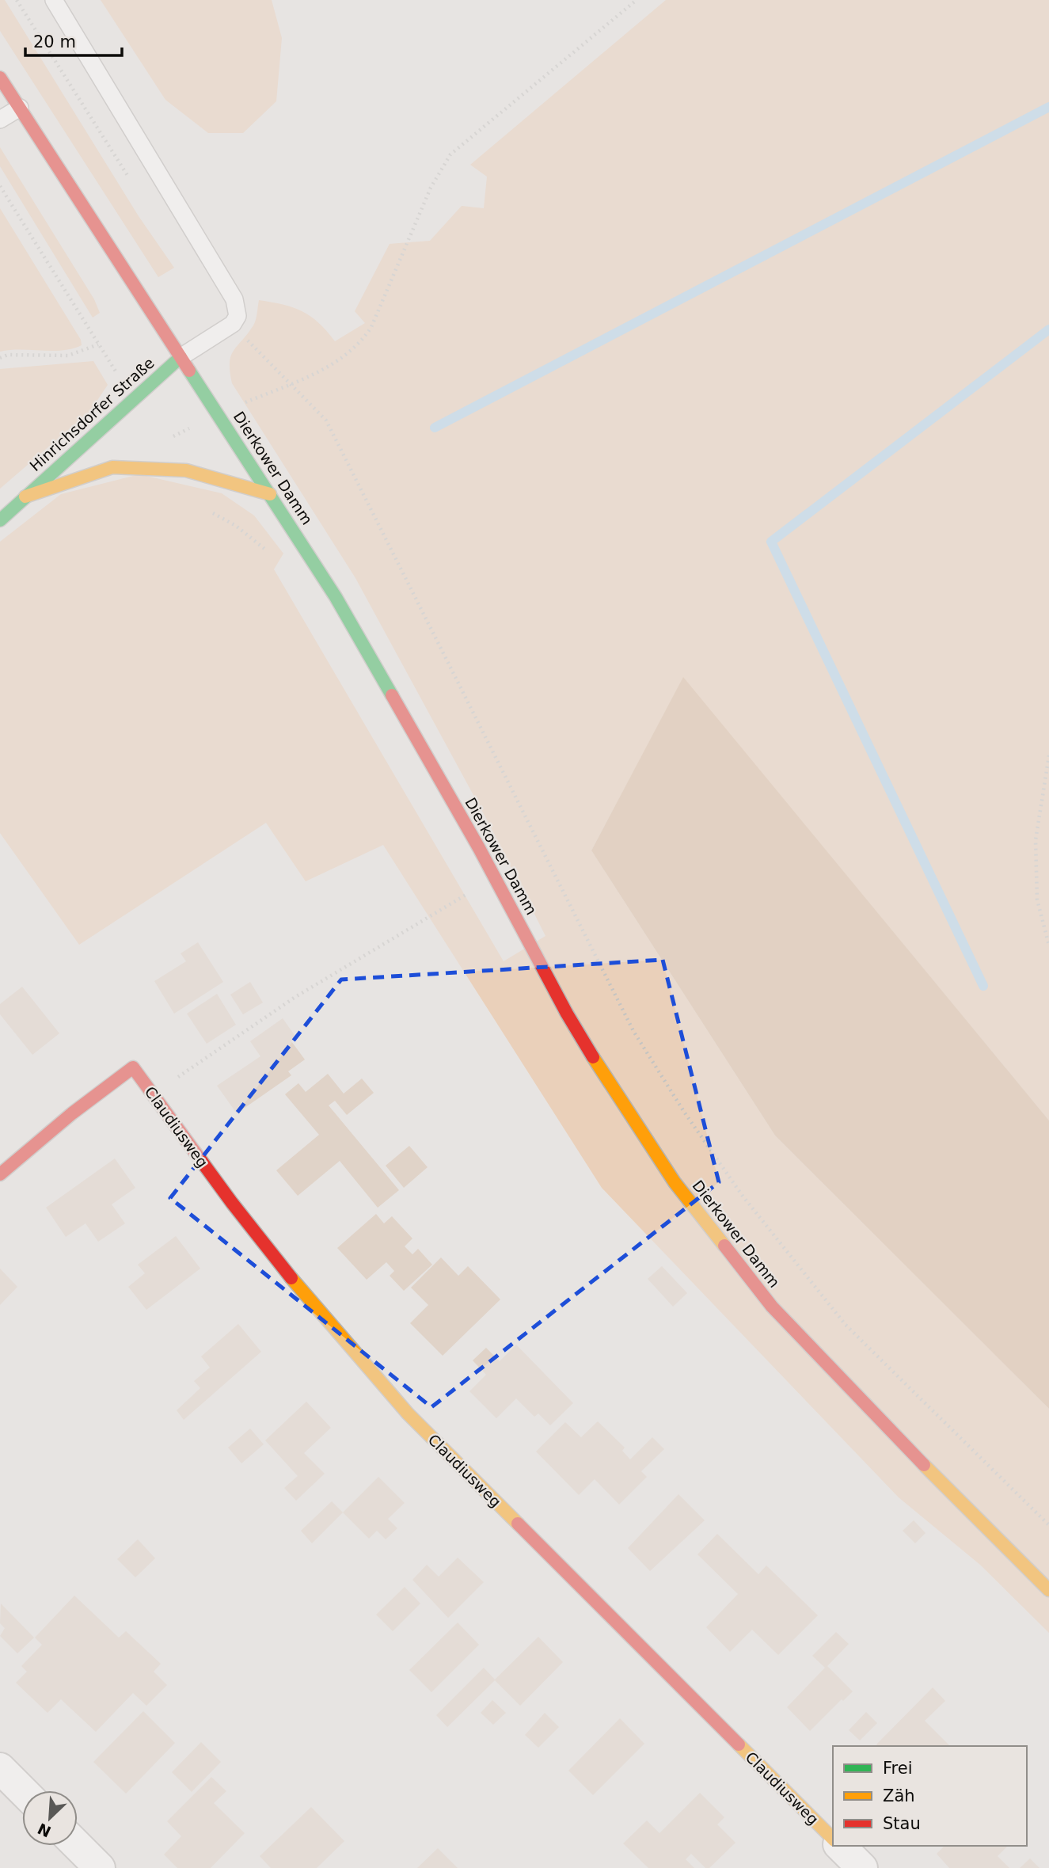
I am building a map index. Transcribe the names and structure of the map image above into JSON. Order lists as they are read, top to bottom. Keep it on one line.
{"streets":{"street":["Hinrichsdorfer Straße","Dierkower Damm","Claudiusweg"]},"crossings":[["Hinrichsdorfer Straße","Dierkower Damm"]],"legend":["Frei","Zäh","Stau"],"scale_bar":"20 m","north":"bottom left"}
